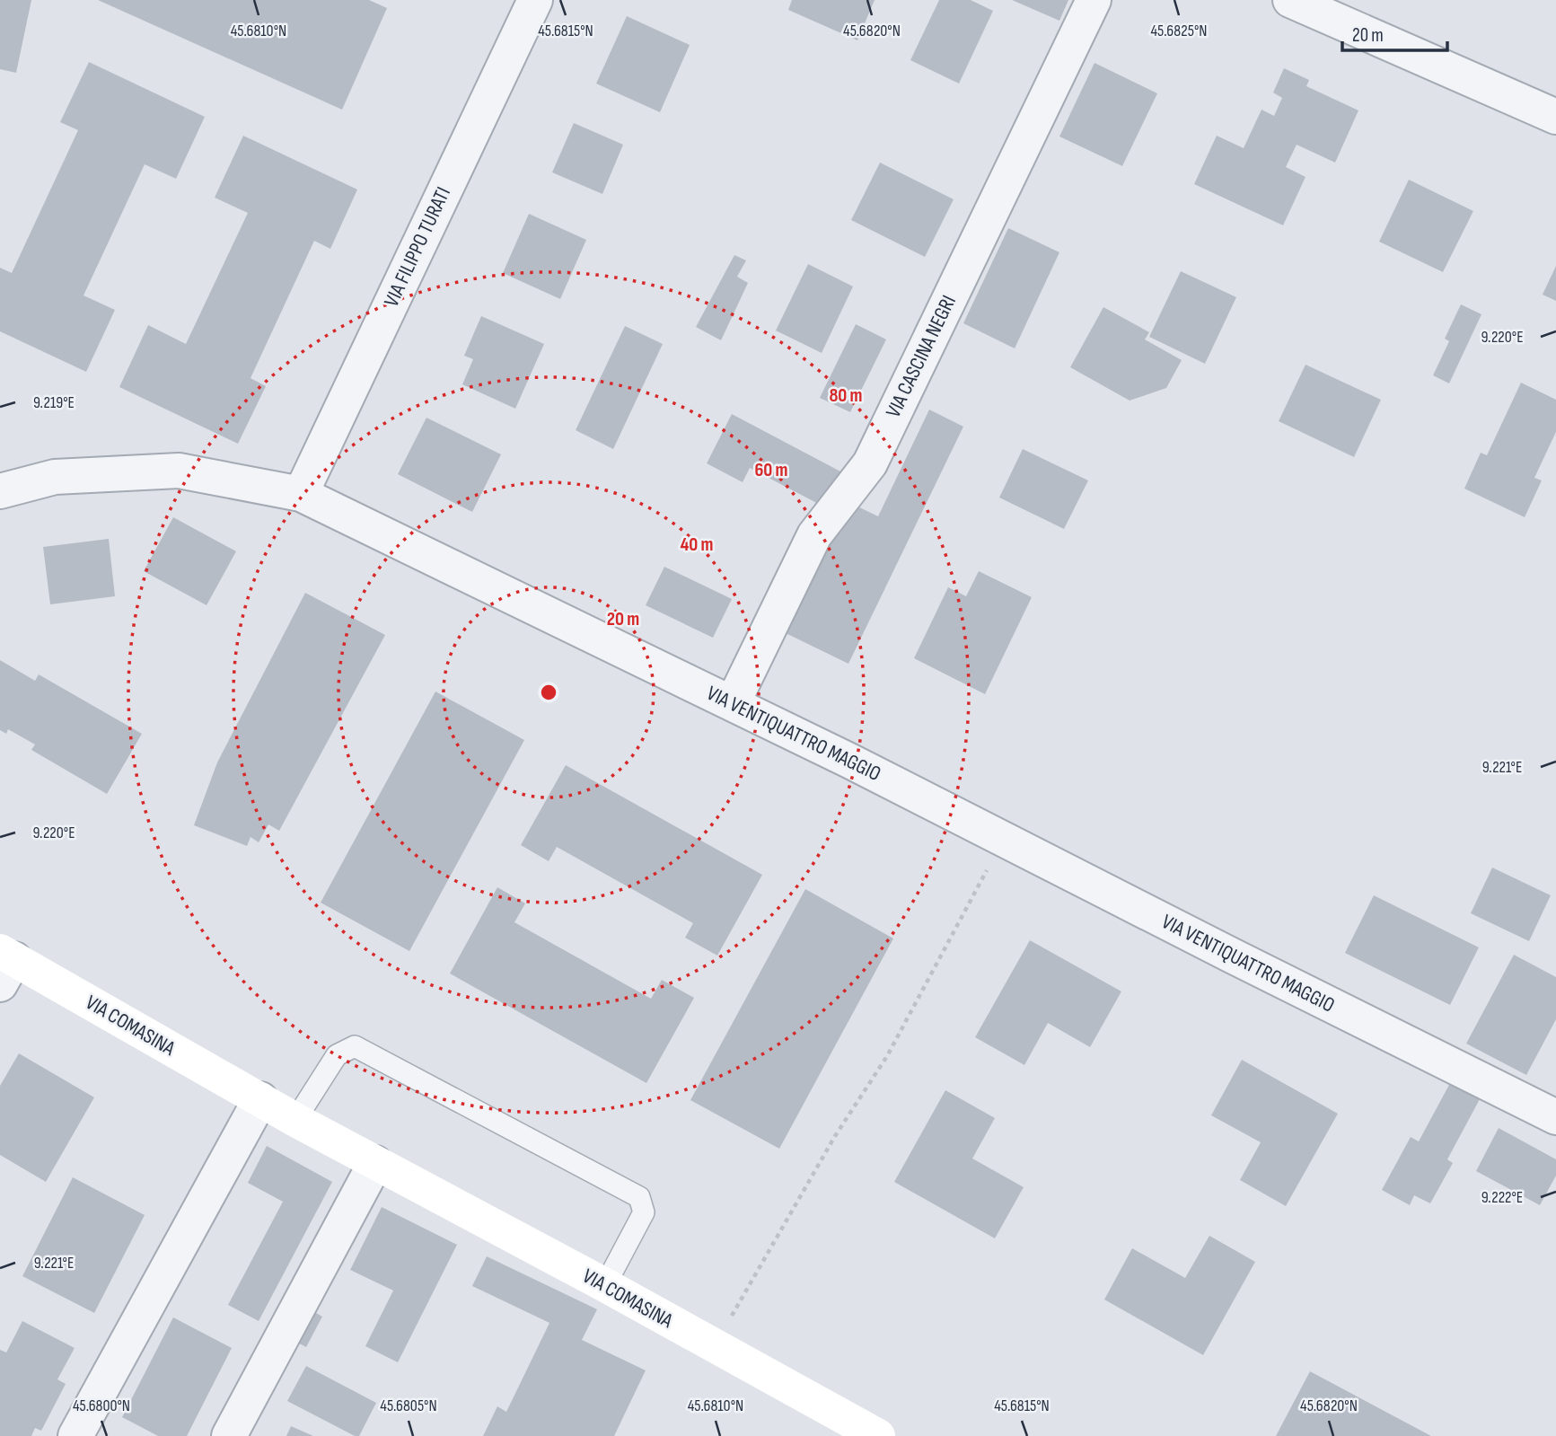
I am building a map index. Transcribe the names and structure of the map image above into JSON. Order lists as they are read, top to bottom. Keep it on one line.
{"streets":{"street":["VIA FILIPPO TURATI","VIA CASCINA NEGRI","VIA VENTIQUATTRO MAGGIO","VIA COMASINA"]},"crossings":[["VIA FILIPPO TURATI","VIA VENTIQUATTRO MAGGIO"],["VIA CASCINA NEGRI","VIA VENTIQUATTRO MAGGIO"]],"scale_bar":"20 m","coordinates":["45.6810°N","45.6815°N","45.6820°N","45.6825°N","9.220°E","9.219°E","9.221°E","9.222°E","45.6800°N","45.6805°N"],"rings":["80 m","60 m","40 m","20 m"]}
